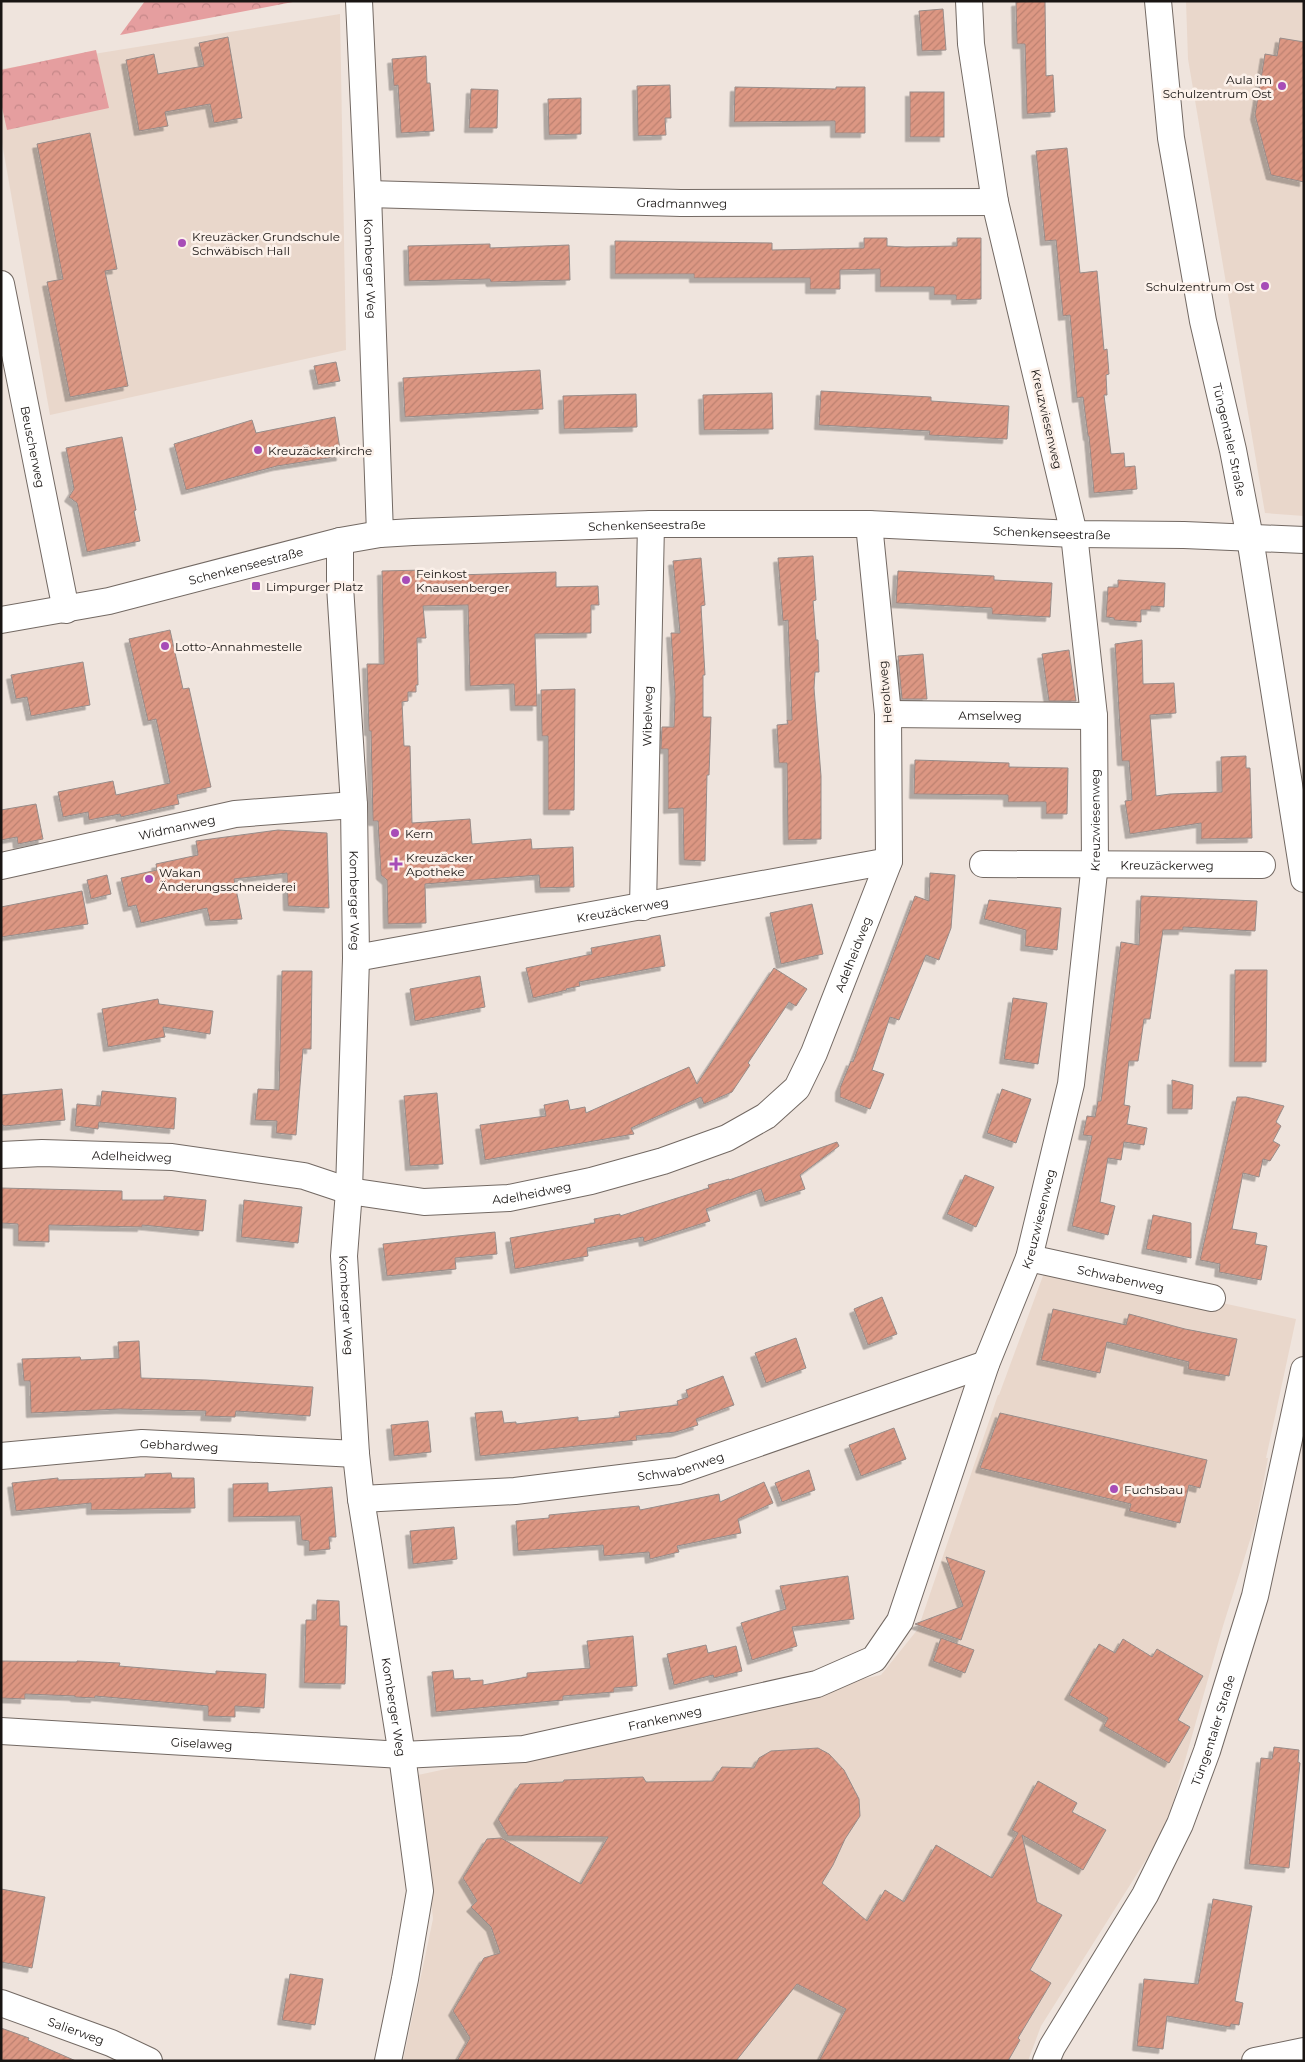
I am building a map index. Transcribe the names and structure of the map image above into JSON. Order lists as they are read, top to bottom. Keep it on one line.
{"streets":{"street":["Gradmannweg","Komberger Weg","Kreuzwiesenweg","Tüngentaler Straße","Beuscherweg","Schenkenseestraße","Heroltweg","Wibelweg","Amselweg","Widmanweg","Kreuzäckerweg","Adelheidweg","Schwabenweg","Gebhardweg","Frankenweg","Giselaweg","Salierweg"]},"crossings":[["Gradmannweg","Komberger Weg"],["Gradmannweg","Kreuzwiesenweg"],["Komberger Weg","Schenkenseestraße"],["Komberger Weg","Widmanweg"],["Komberger Weg","Kreuzäckerweg"],["Komberger Weg","Adelheidweg"],["Komberger Weg","Schwabenweg"],["Komberger Weg","Gebhardweg"],["Komberger Weg","Frankenweg"],["Komberger Weg","Giselaweg"],["Kreuzwiesenweg","Schenkenseestraße"],["Kreuzwiesenweg","Amselweg"],["Kreuzwiesenweg","Kreuzäckerweg"],["Kreuzwiesenweg","Schwabenweg"],["Kreuzwiesenweg","Frankenweg"],["Tüngentaler Straße","Schenkenseestraße"],["Beuscherweg","Schenkenseestraße"],["Schenkenseestraße","Heroltweg"],["Schenkenseestraße","Wibelweg"],["Heroltweg","Amselweg"],["Heroltweg","Kreuzäckerweg"],["Heroltweg","Adelheidweg"],["Wibelweg","Kreuzäckerweg"],["Kreuzäckerweg","Adelheidweg"],["Frankenweg","Giselaweg"]],"places":{"other":["Aula im Schulzentrum Ost","Kreuzäcker Grundschule Schwäbisch Hall","Schulzentrum Ost","Kreuzäckerkirche","Feinkost Knausenberger","Lotto-Annahmestelle","Kern","Wakan Änderungsschneiderei","Fuchsbau"],"transit":["Limpurger Platz"],"health":["Kreuzäcker Apotheke"]}}
